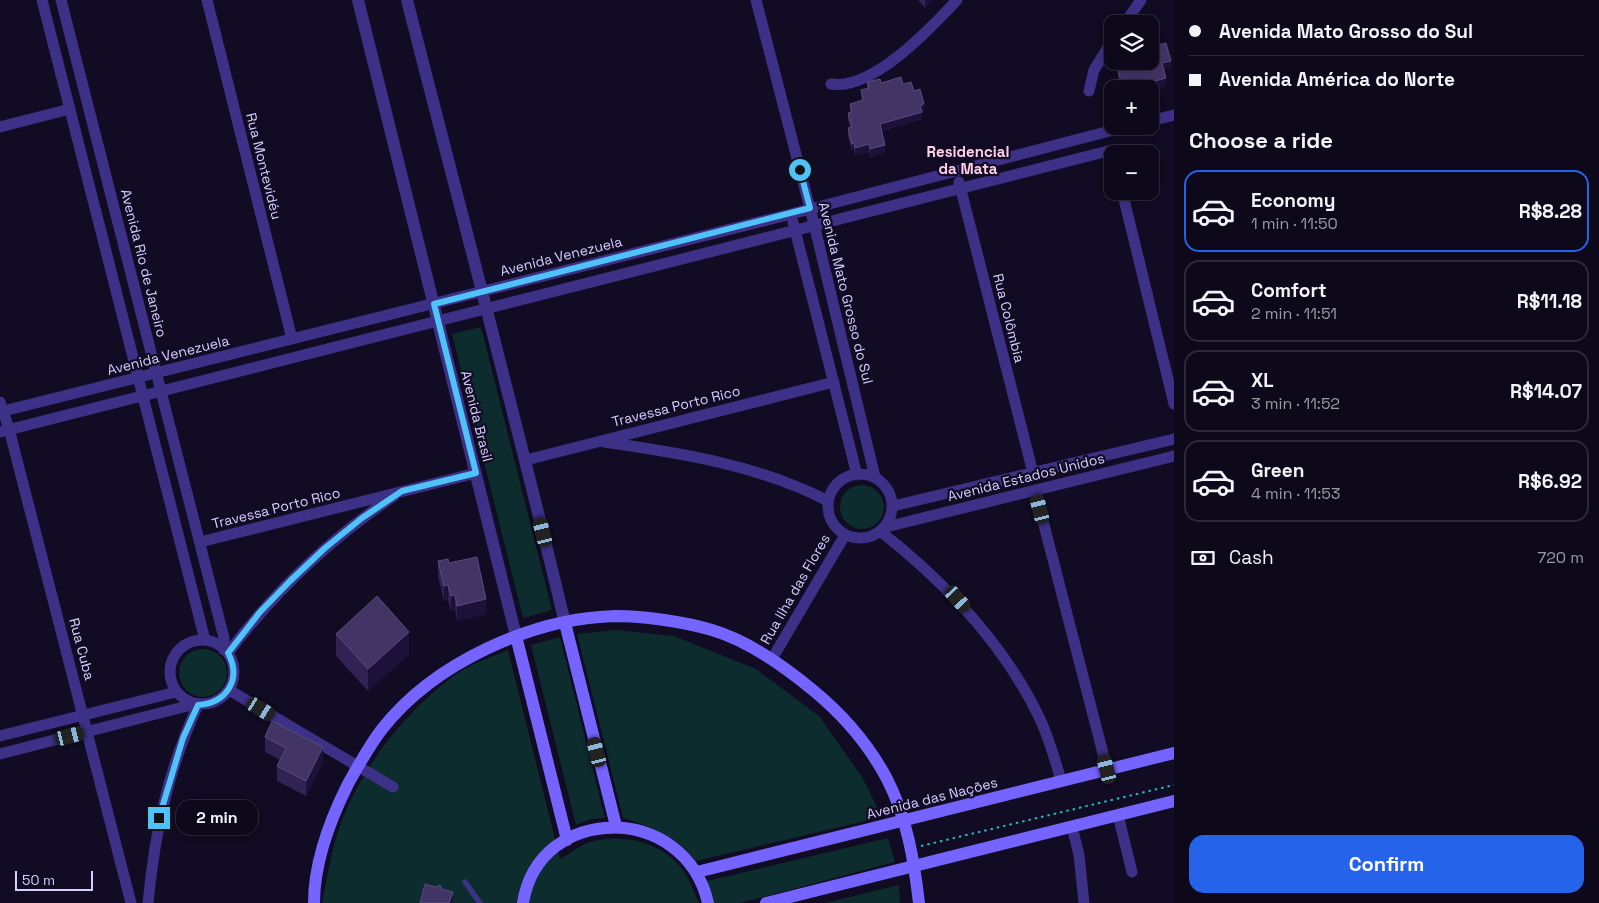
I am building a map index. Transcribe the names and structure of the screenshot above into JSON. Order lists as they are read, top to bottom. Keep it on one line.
{"streets":{"main road":["Avenida Brasil","Avenida das Nações"],"street":["Rua Montevidéu","Avenida Venezuela","Avenida Rio de Janeiro","Avenida Mato Grosso do Sul","Rua Colômbia","Travessa Porto Rico","Avenida Estados Unidos","Rua llha das Flores","Rua Cuba"]},"crossings":[["Rua Montevidéu","Avenida Venezuela"],["Avenida Venezuela","Avenida Rio de Janeiro"],["Avenida Venezuela","Avenida Mato Grosso do Sul"],["Avenida Venezuela","Rua Colômbia"],["Avenida Venezuela","Avenida Brasil"],["Avenida Venezuela","Rua Cuba"],["Avenida Rio de Janeiro","Travessa Porto Rico"],["Avenida Mato Grosso do Sul","Avenida Estados Unidos"],["Avenida Mato Grosso do Sul","Rua llha das Flores"],["Rua Colômbia","Avenida Estados Unidos"],["Travessa Porto Rico","Avenida Brasil"],["Avenida Estados Unidos","Rua llha das Flores"]],"districts":["Residencial da Mata"],"scale_bar":"50 m","page":{"banner":["Avenida Mato Grosso do Sul","Avenida América do Norte"],"map_buttons":["+","−"],"heading":"Choose a ride","list":[{"name":"Economy","note":"1 min · 11:50","value":"R$8.28"},{"name":"Comfort","note":"2 min · 11:51","value":"R$11.18"},{"name":"XL","note":"3 min · 11:52","value":"R$14.07"},{"name":"Green","note":"4 min · 11:53","value":"R$6.92"}],"pay":["Cash","720 m"],"bubble":"2 min","buttons":"Confirm","scale":"50 m"}}
